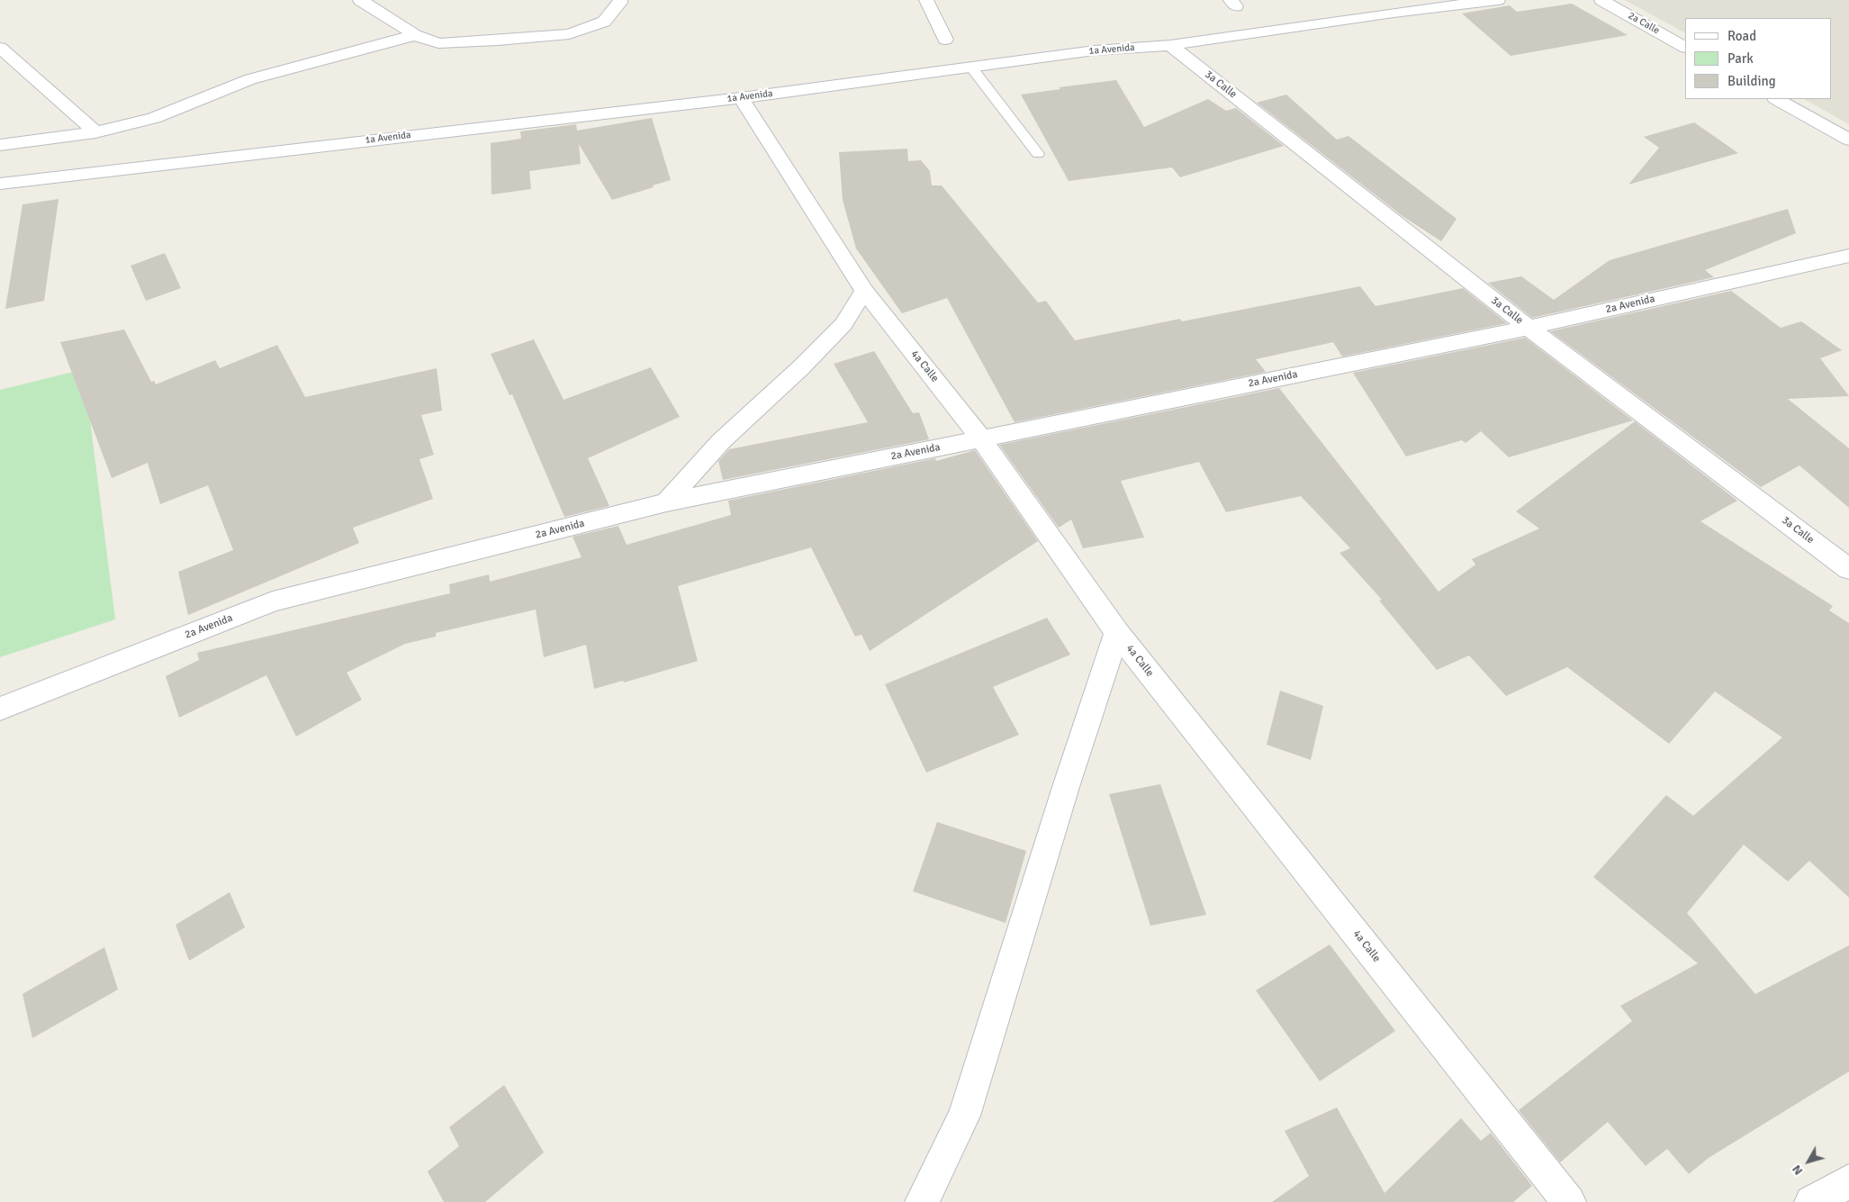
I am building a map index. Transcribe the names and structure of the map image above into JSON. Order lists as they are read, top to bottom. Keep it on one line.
{"streets":{"street":["2a Calle","1a Avenida","3a Calle","2a Avenida","4a Calle"]},"crossings":[["1a Avenida","3a Calle"],["1a Avenida","4a Calle"],["3a Calle","2a Avenida"],["2a Avenida","4a Calle"]],"legend":["Road","Park","Building"],"north":"bottom left"}
